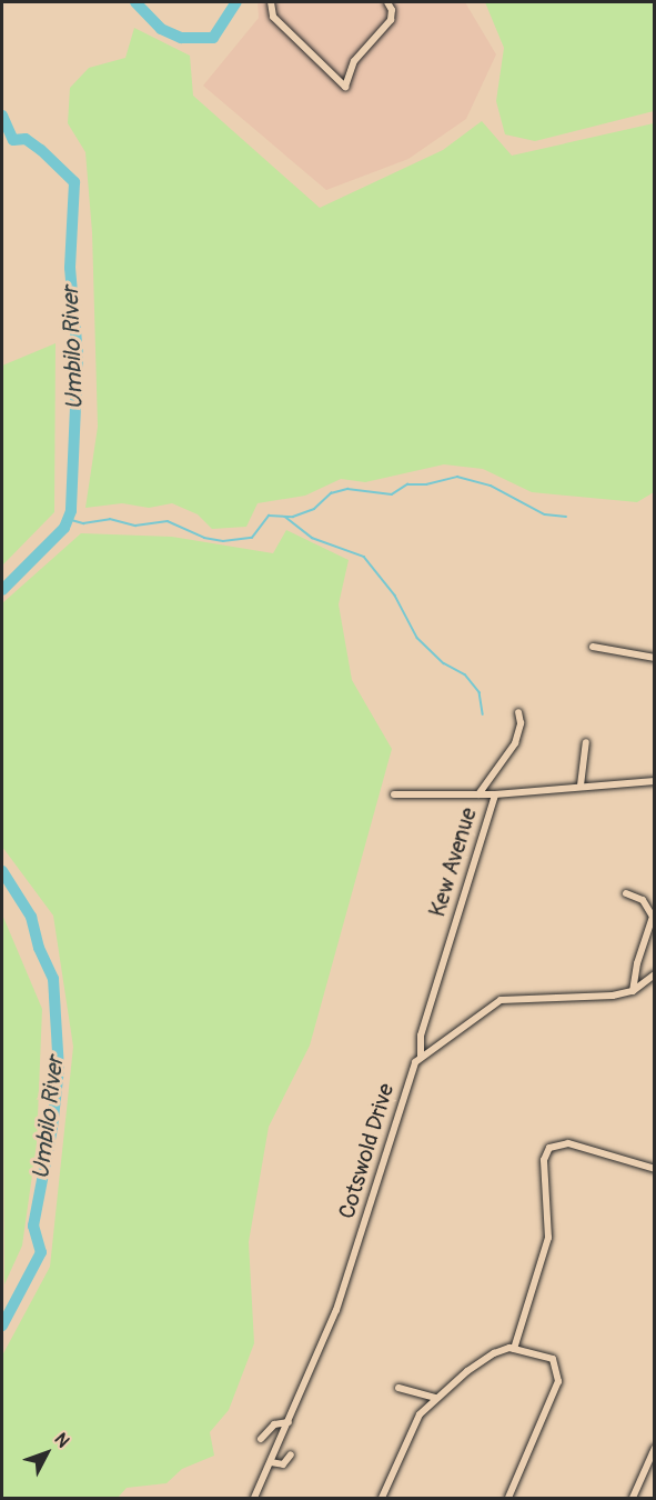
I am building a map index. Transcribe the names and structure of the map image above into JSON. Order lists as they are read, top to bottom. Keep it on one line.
{"streets":{"street":["Kew Avenue","Cotswold Drive"]},"crossings":[["Kew Avenue","Cotswold Drive"]],"water":["Umbilo River"],"north":"top right"}
